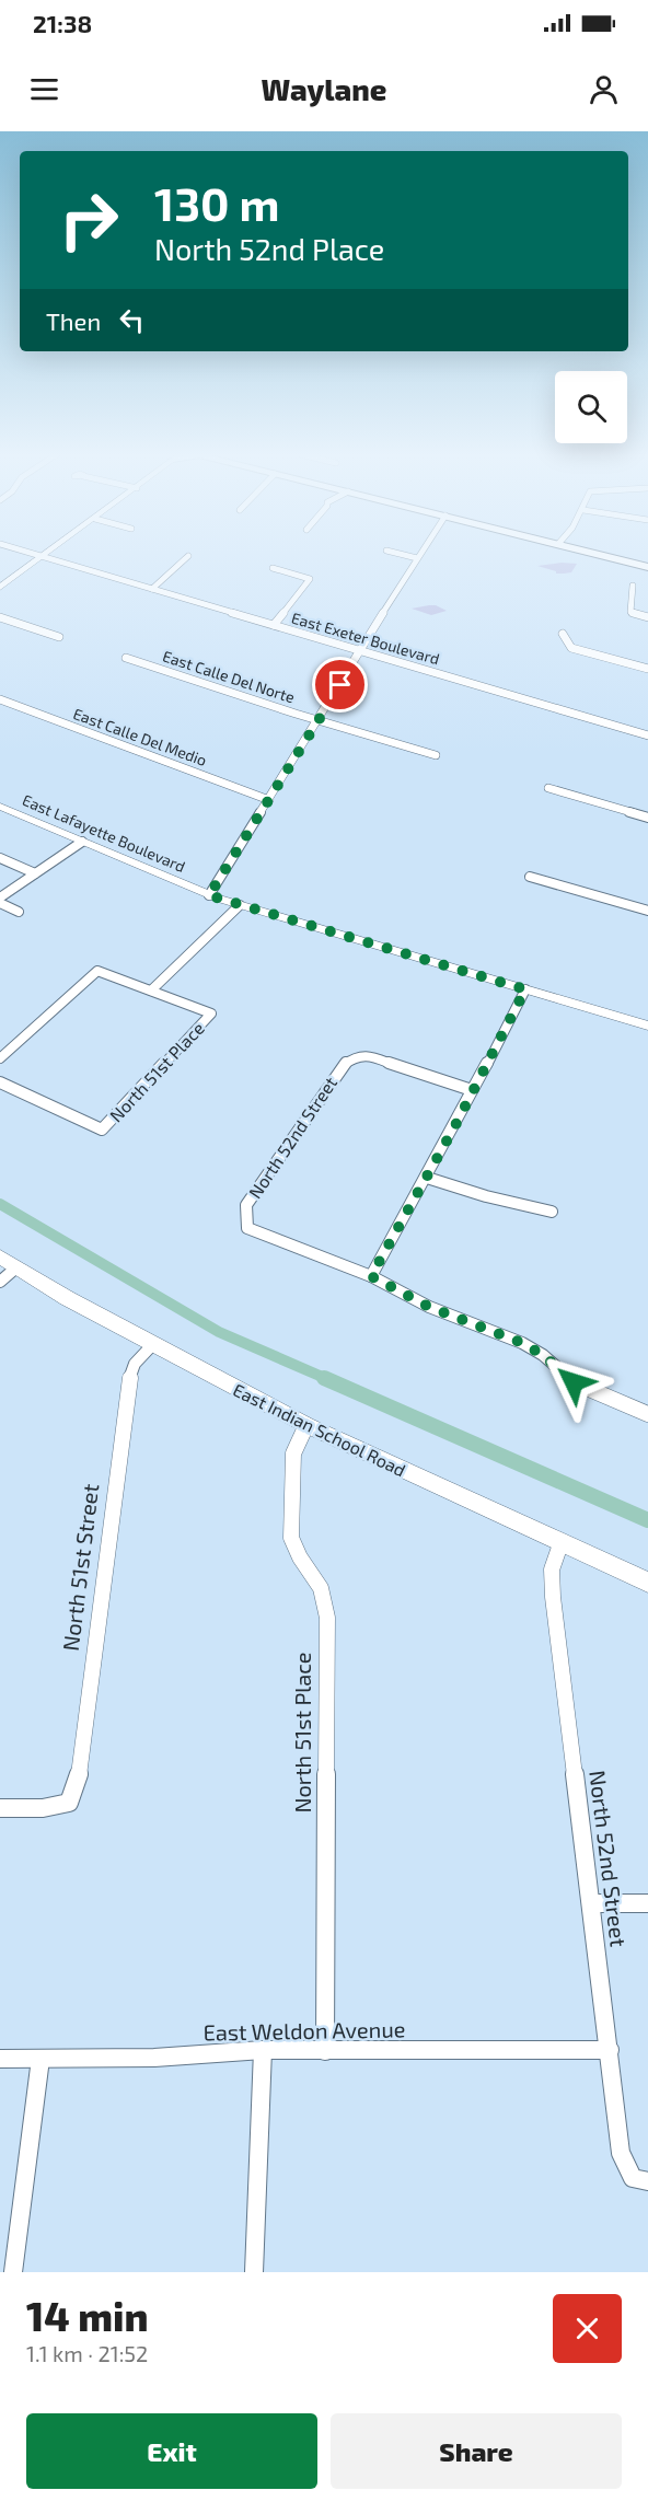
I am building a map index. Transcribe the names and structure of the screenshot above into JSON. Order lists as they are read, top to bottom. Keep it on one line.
{"streets":{"main road":["East Indian School Road"],"street":["East Exeter Boulevard","East Calle Del Norte","East Calle Del Medio","East Lafayette Boulevard","North 51st Place","North 52nd Street","North 51st Street","East Weldon Avenue"]},"crossings":[["North 51st Place","East Indian School Road"],["North 51st Place","East Weldon Avenue"],["North 52nd Street","East Indian School Road"],["North 52nd Street","East Weldon Avenue"],["East Indian School Road","North 51st Street"]],"page":{"status":"21:38","header":"Waylane","turn":["130 m","North 52nd Place"],"then":"Then","heading":["14 min","1.1 km · 21:52"],"buttons":["Exit","Share"]}}
